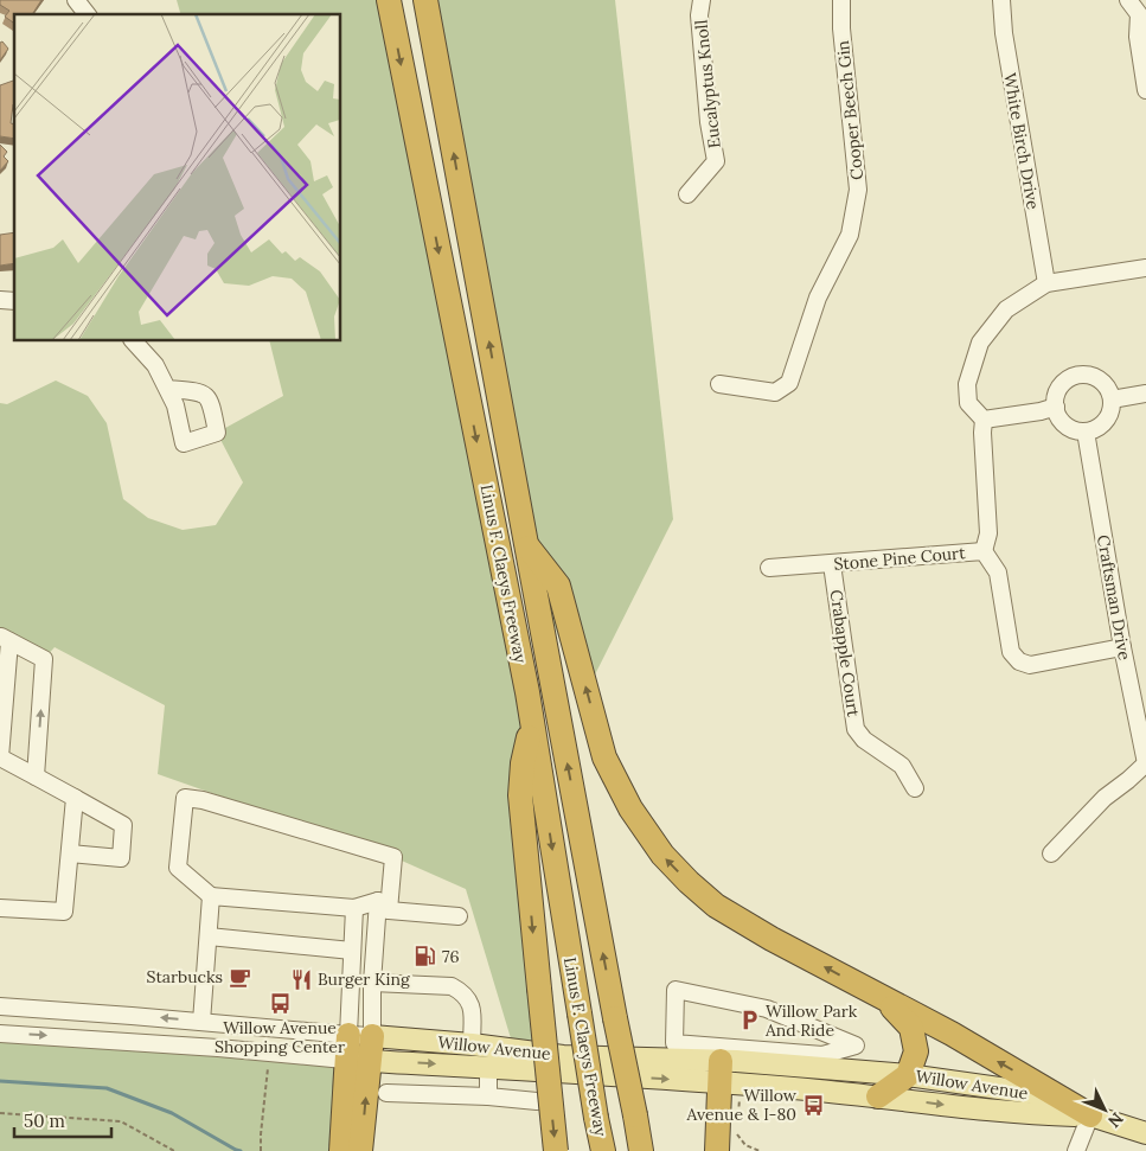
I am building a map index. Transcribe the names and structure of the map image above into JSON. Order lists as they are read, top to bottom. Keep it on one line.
{"streets":{"highway":["Linus F. Claeys Freeway"],"main road":["Willow Avenue"],"street":["Eucalyptus Knoll","Cooper Beech Gin","White Birch Drive","Stone Pine Court","Craftsman Drive","Crabapple Court"]},"crossings":[["Stone Pine Court","Craftsman Drive"],["Stone Pine Court","Crabapple Court"]],"places":{"fuel station":["76"],"cafe":["Starbucks"],"restaurant":["Burger King"],"bus stop":["Willow Avenue Shopping Center","Willow Avenue & I-80"],"parking":["Willow Park And Ride"]},"scale_bar":"50 m","north":"bottom right"}
